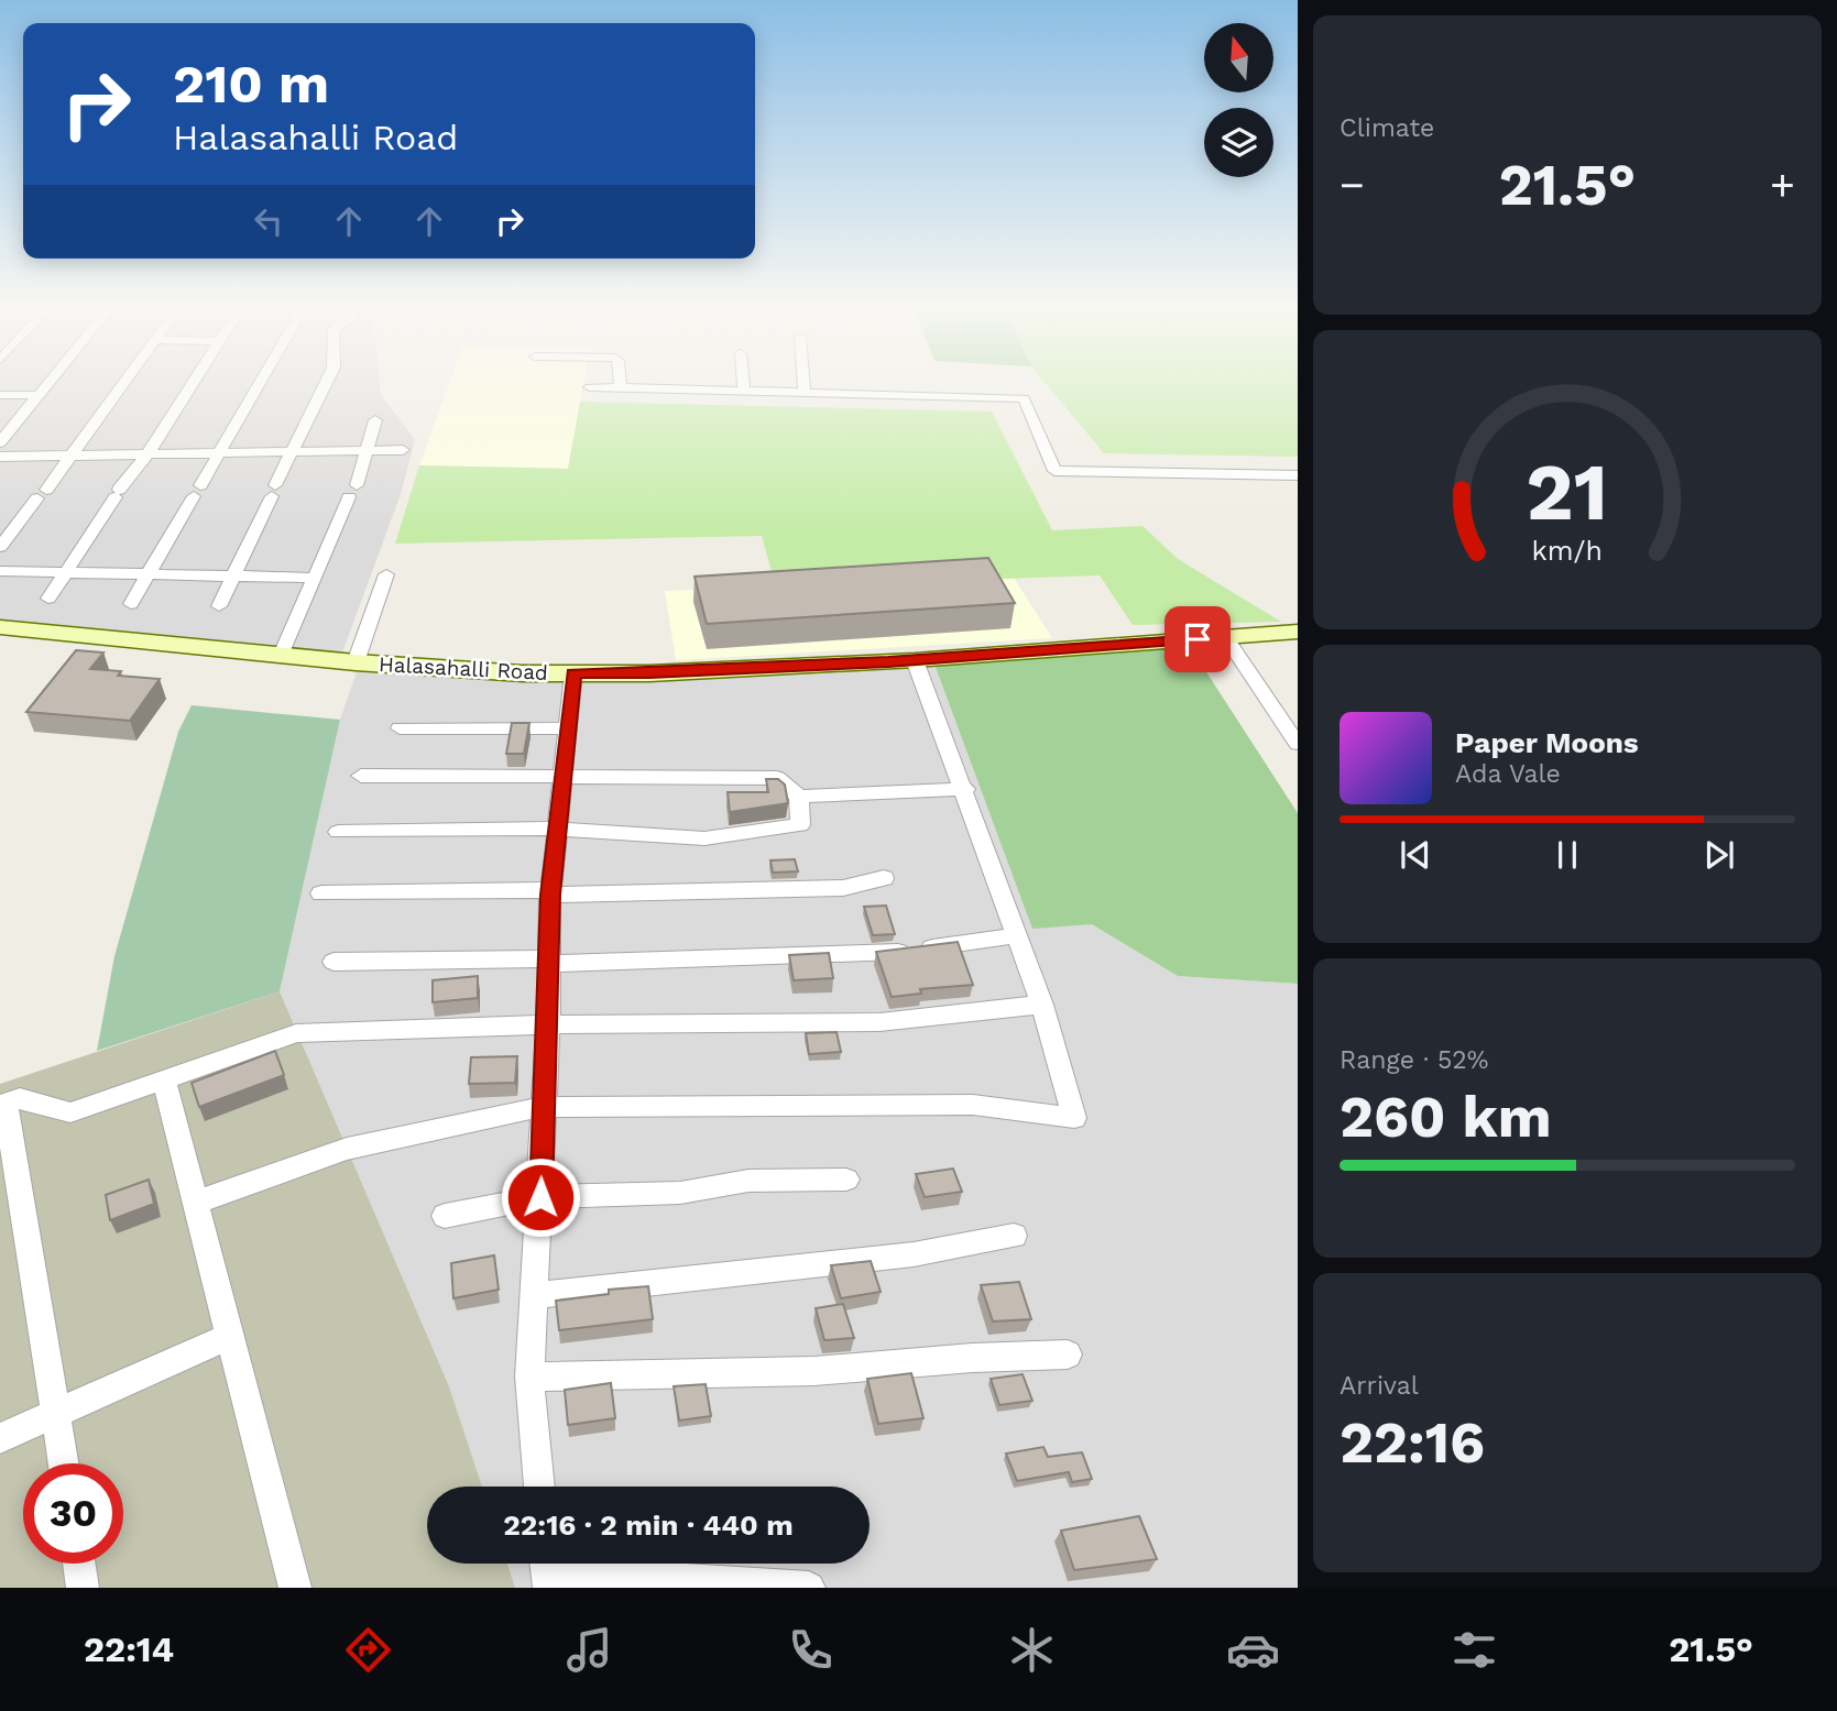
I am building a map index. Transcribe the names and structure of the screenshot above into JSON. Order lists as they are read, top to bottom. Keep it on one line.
{"streets":{"main road":["Halasahalli Road"]},"north":"top","page":{"tile":["Climate",["Range · 52%","260 km"],["Arrival","22:16"]],"turn":["210 m","Halasahalli Road"],"heat":["−","21.5°","+"],"song":["Paper Moons","Ada Vale"],"limit":"30","trip":"22:16 · 2 min · 440 m","tabs":["22:14","21.5°"],"gauge":["21","km/h"]}}
